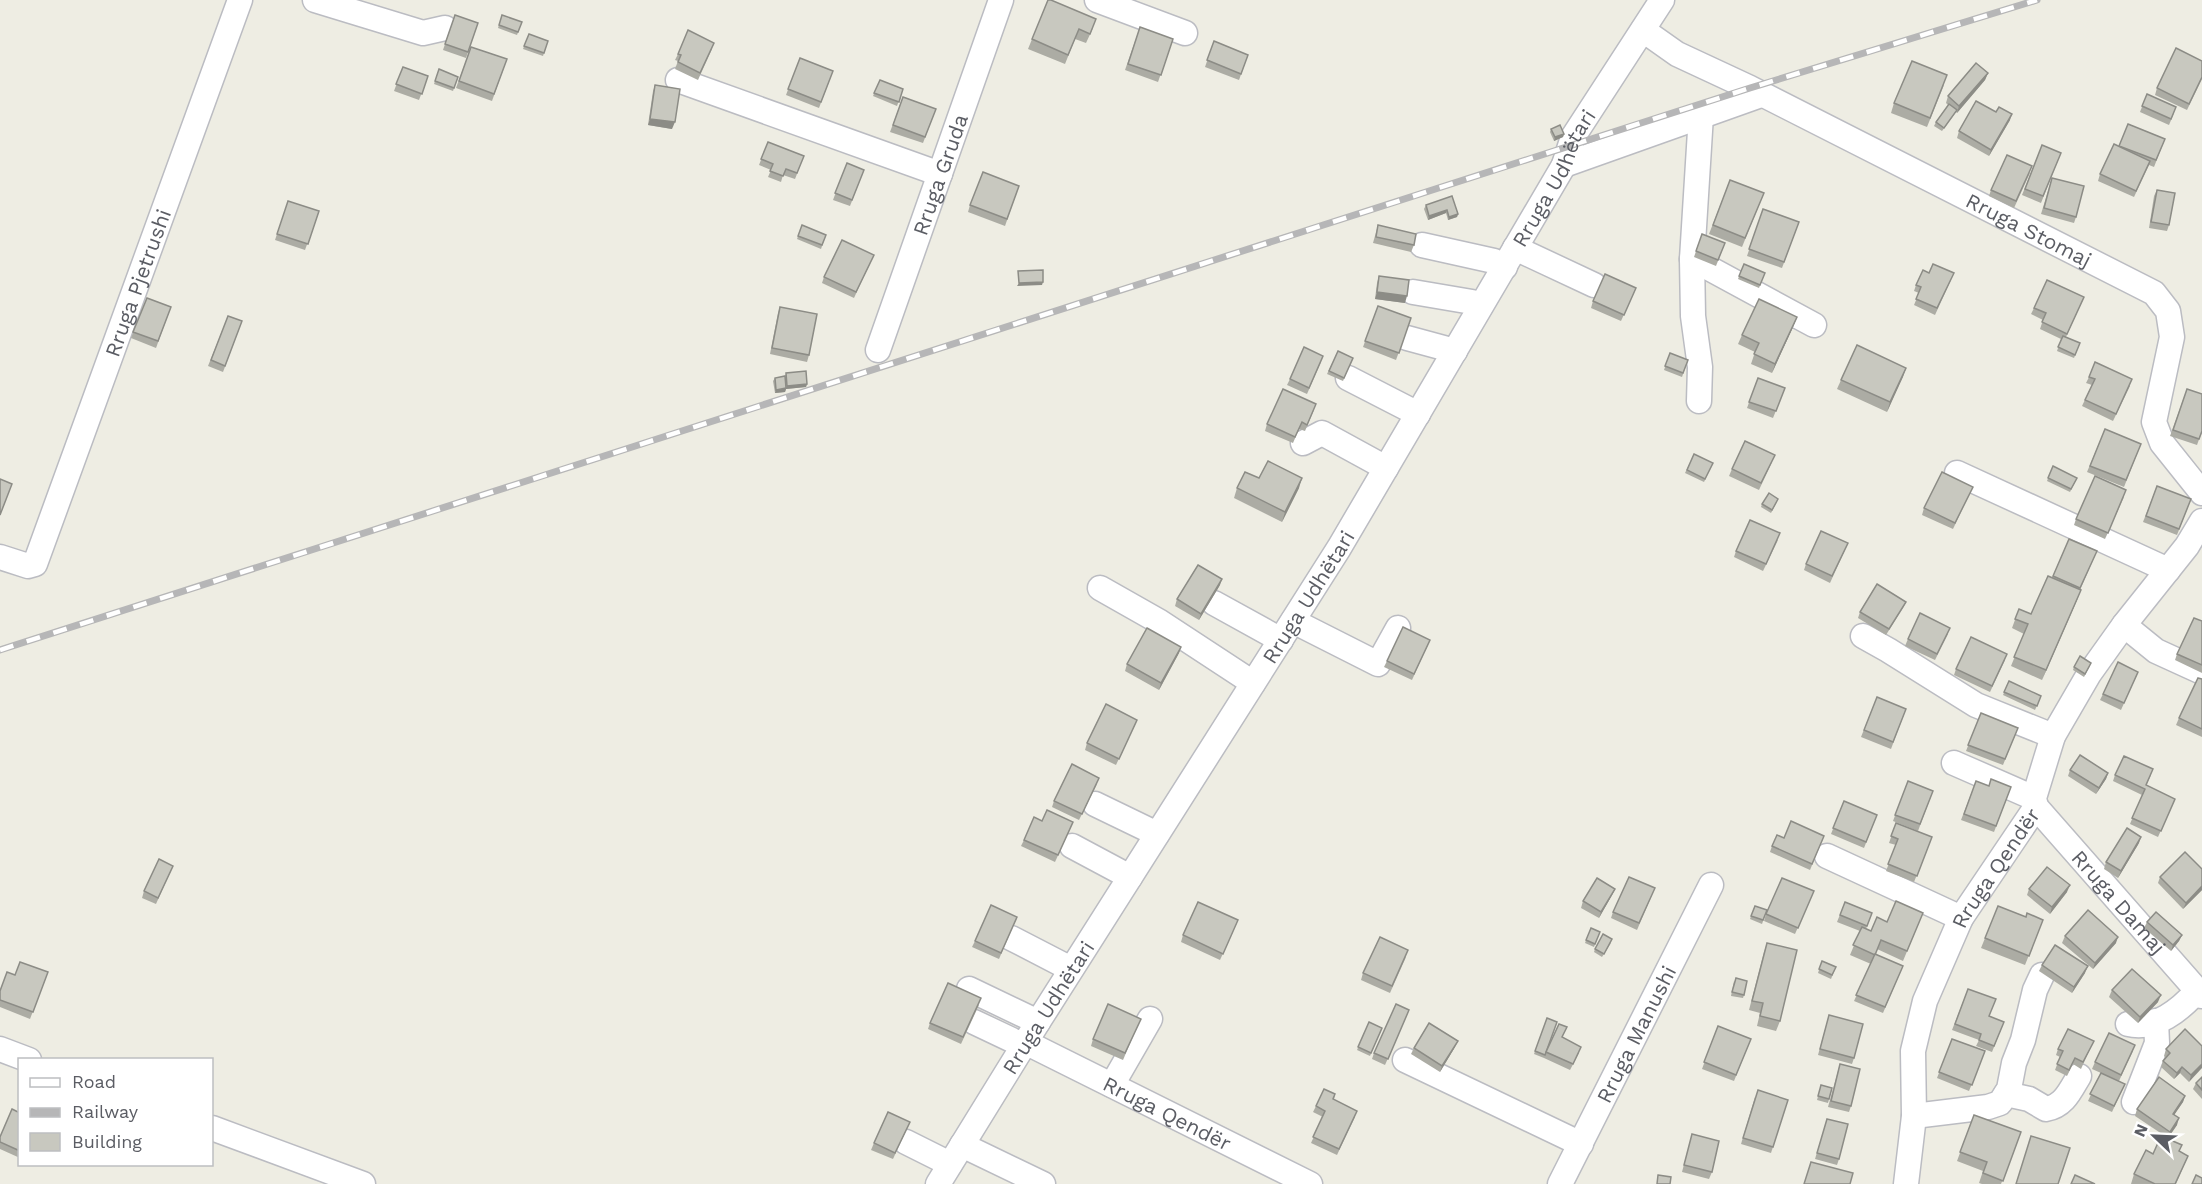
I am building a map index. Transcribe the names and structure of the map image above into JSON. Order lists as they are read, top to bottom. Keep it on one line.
{"streets":{"street":["Rruga Gruda","Rruga Udhëtari","Rruga Stomaj","Rruga Pjetrushi","Rruga Qendër","Rruga Damaj","Rruga Manushi"]},"crossings":[["Rruga Udhëtari","Rruga Stomaj"],["Rruga Udhëtari","Rruga Qendër"],["Rruga Qendër","Rruga Damaj"]],"legend":["Road","Railway","Building"],"north":"top left"}
